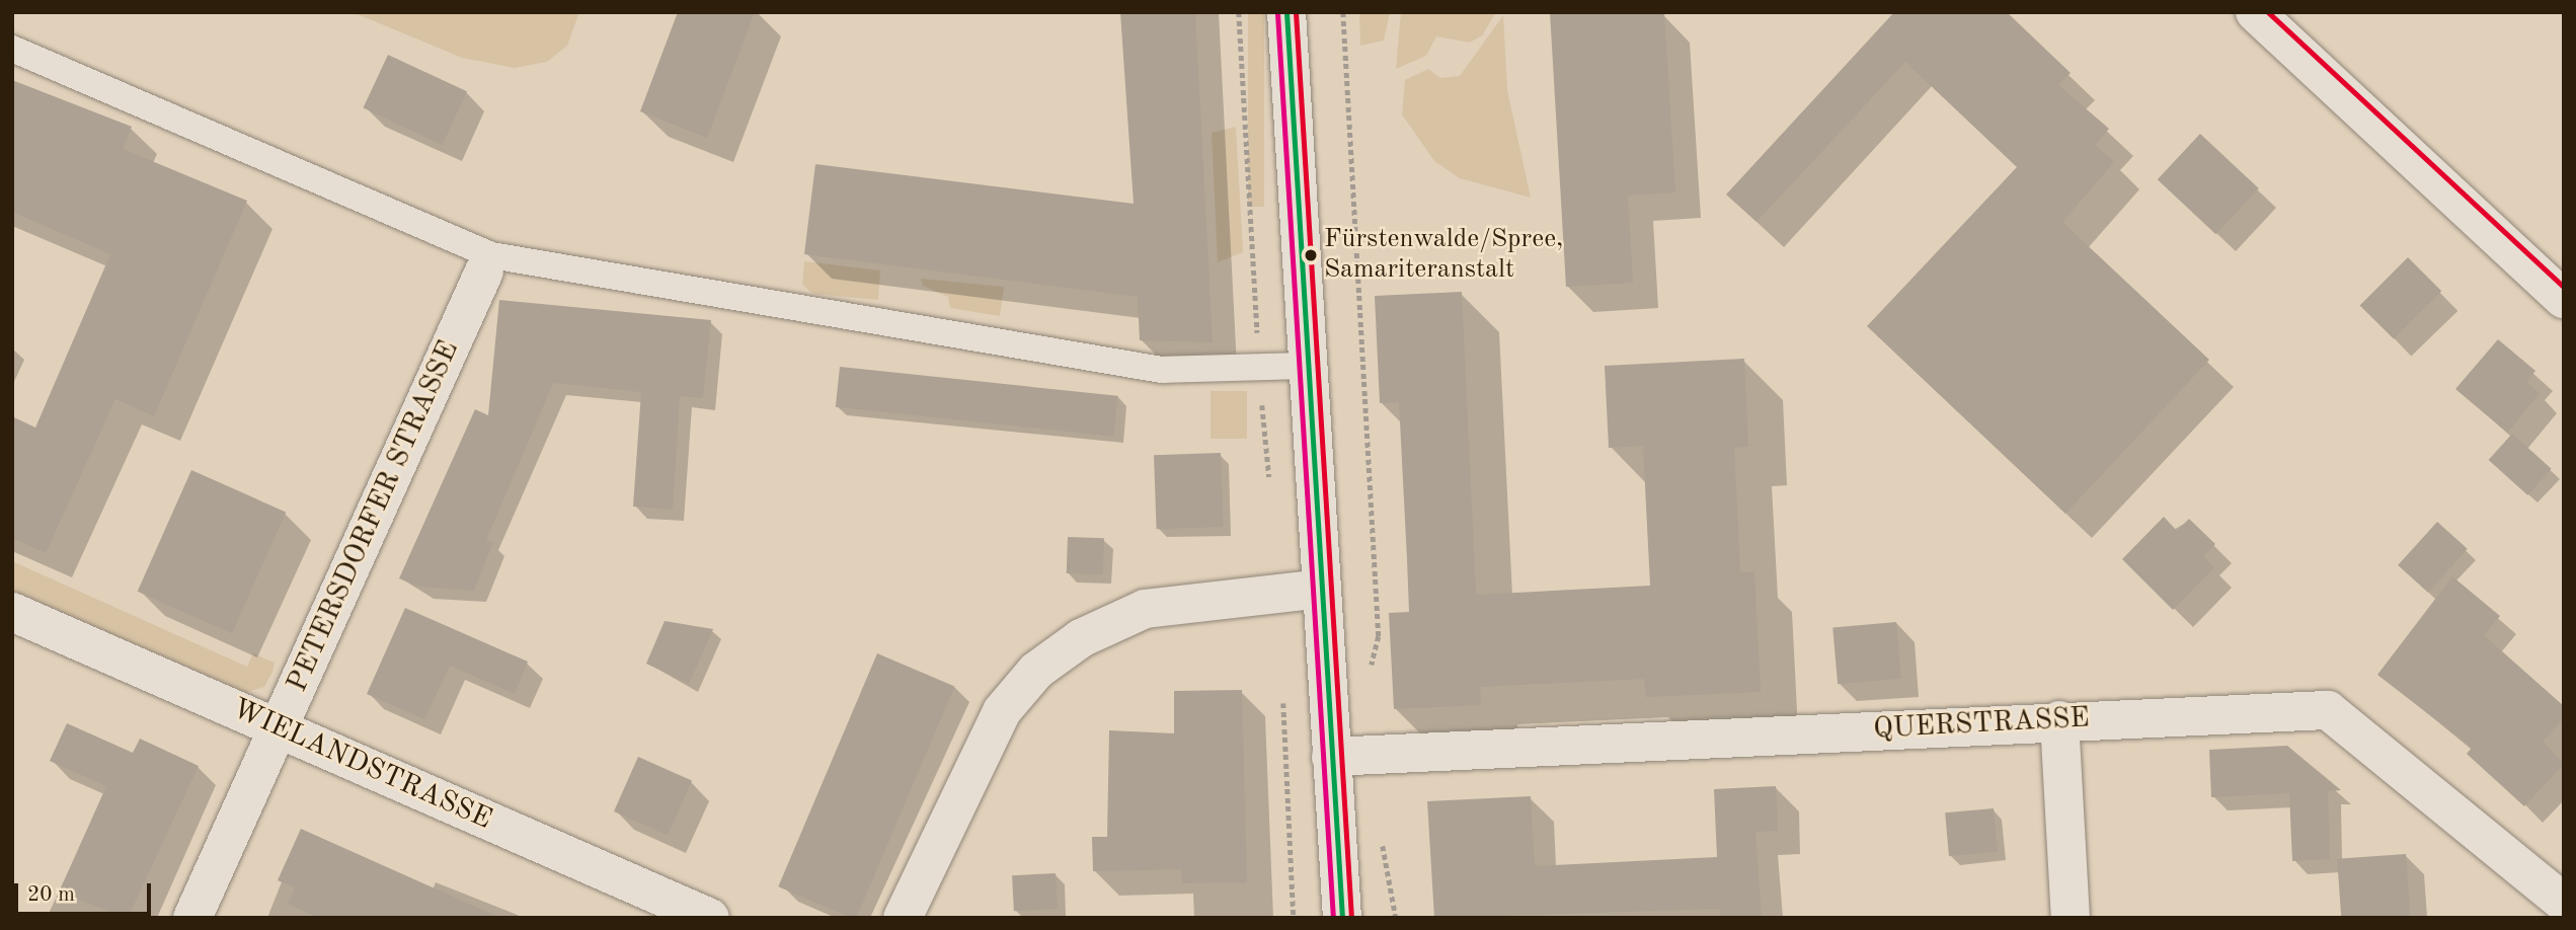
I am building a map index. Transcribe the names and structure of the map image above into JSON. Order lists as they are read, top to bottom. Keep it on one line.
{"streets":{"street":["PETERSDORFER STRASSE","QUERSTRASSE","WIELANDSTRASSE"]},"crossings":[["PETERSDORFER STRASSE","WIELANDSTRASSE"]],"places":["Fürstenwalde/Spree, Samariteranstalt"],"scale_bar":"20 m"}
